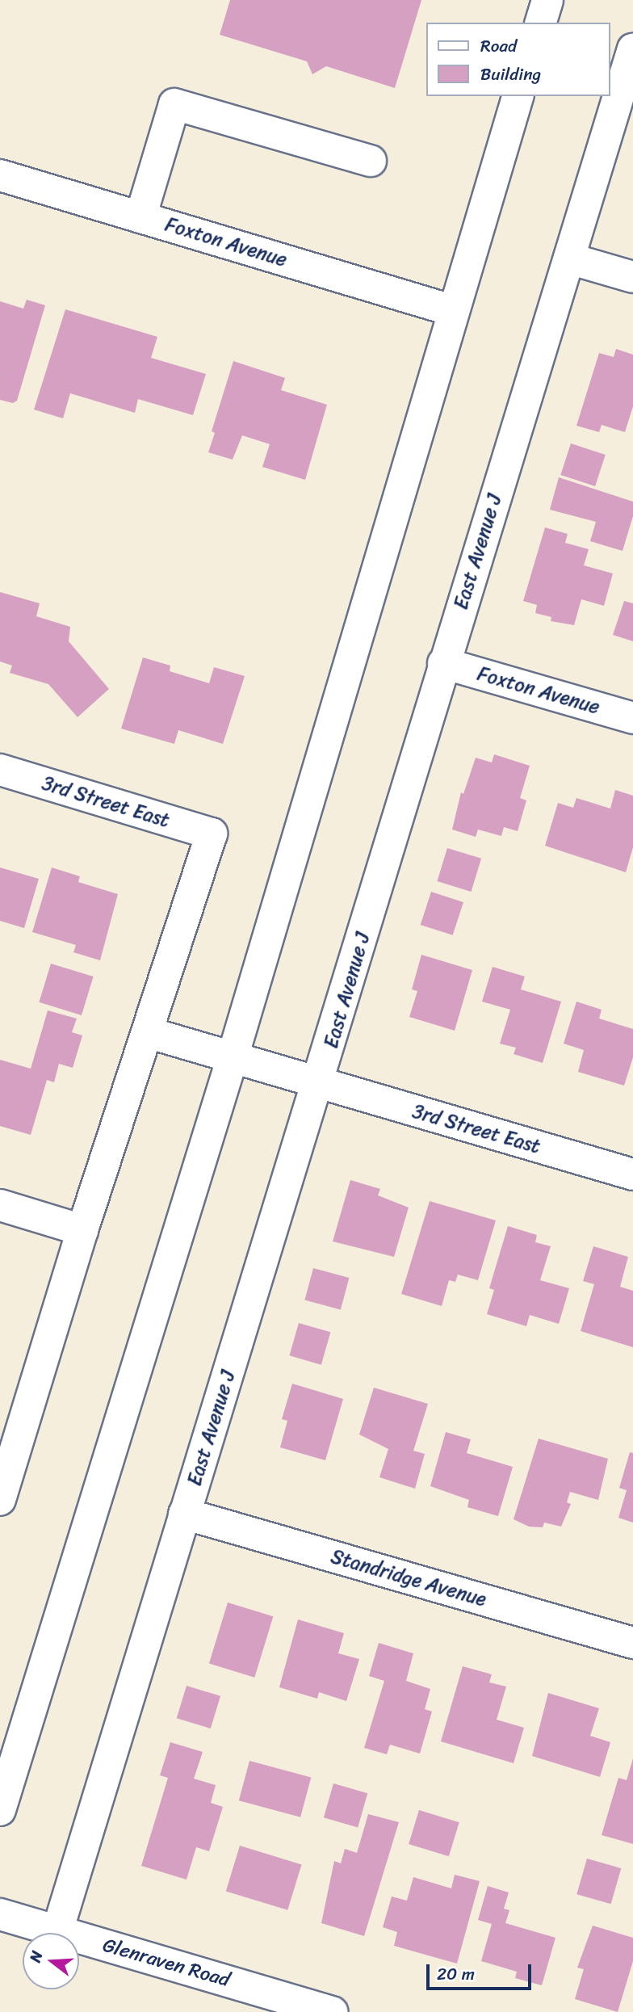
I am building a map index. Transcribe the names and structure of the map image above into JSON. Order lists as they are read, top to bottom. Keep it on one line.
{"streets":{"street":["Foxton Avenue","East Avenue J","3rd Street East","Standridge Avenue","Glenraven Road"]},"crossings":[["Foxton Avenue","East Avenue J"],["East Avenue J","3rd Street East"],["East Avenue J","Standridge Avenue"],["East Avenue J","Glenraven Road"]],"legend":["Road","Building"],"scale_bar":"20 m","north":"left"}
